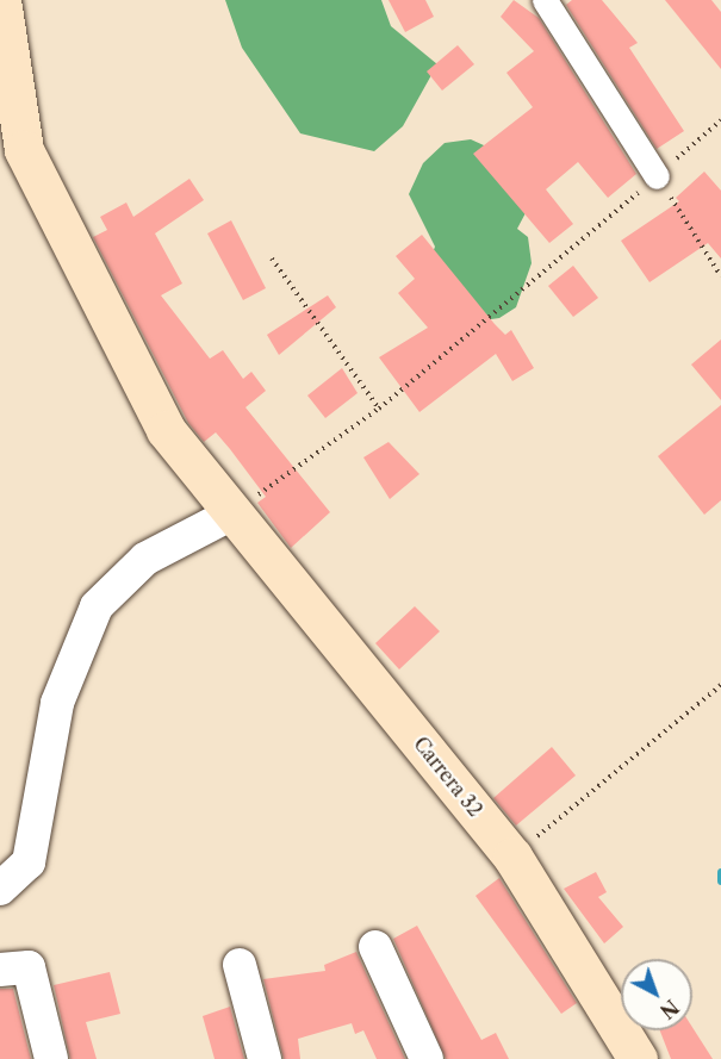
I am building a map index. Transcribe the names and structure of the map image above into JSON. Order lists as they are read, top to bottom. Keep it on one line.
{"streets":{"main road":["Carrera 32"]},"north":"bottom right"}
